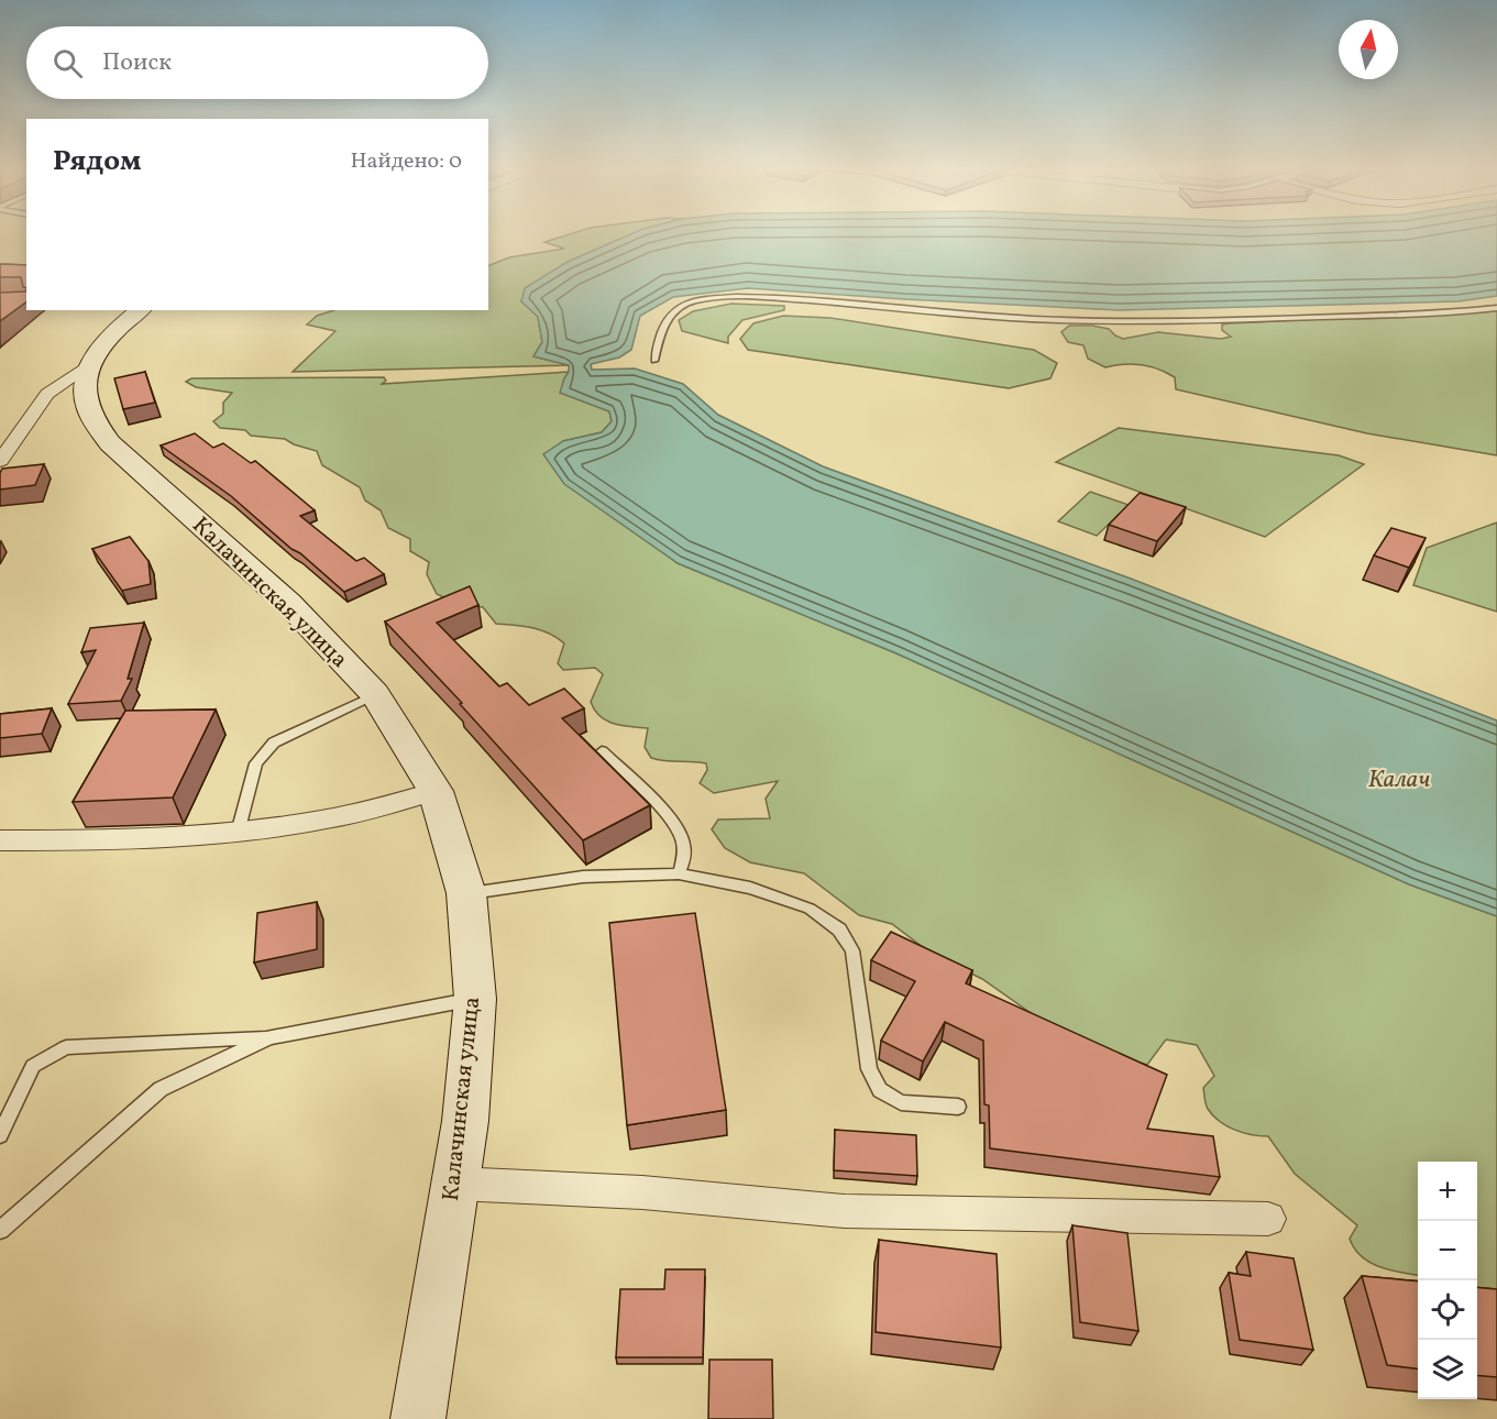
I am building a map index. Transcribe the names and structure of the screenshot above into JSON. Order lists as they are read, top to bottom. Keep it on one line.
{"streets":{"main road":["Калачинская улица"]},"water":["Калач"],"north":"top","page":{"search":"Поиск","heading":["Рядом","Найдено: 0"],"map_buttons":["+","−"]}}
